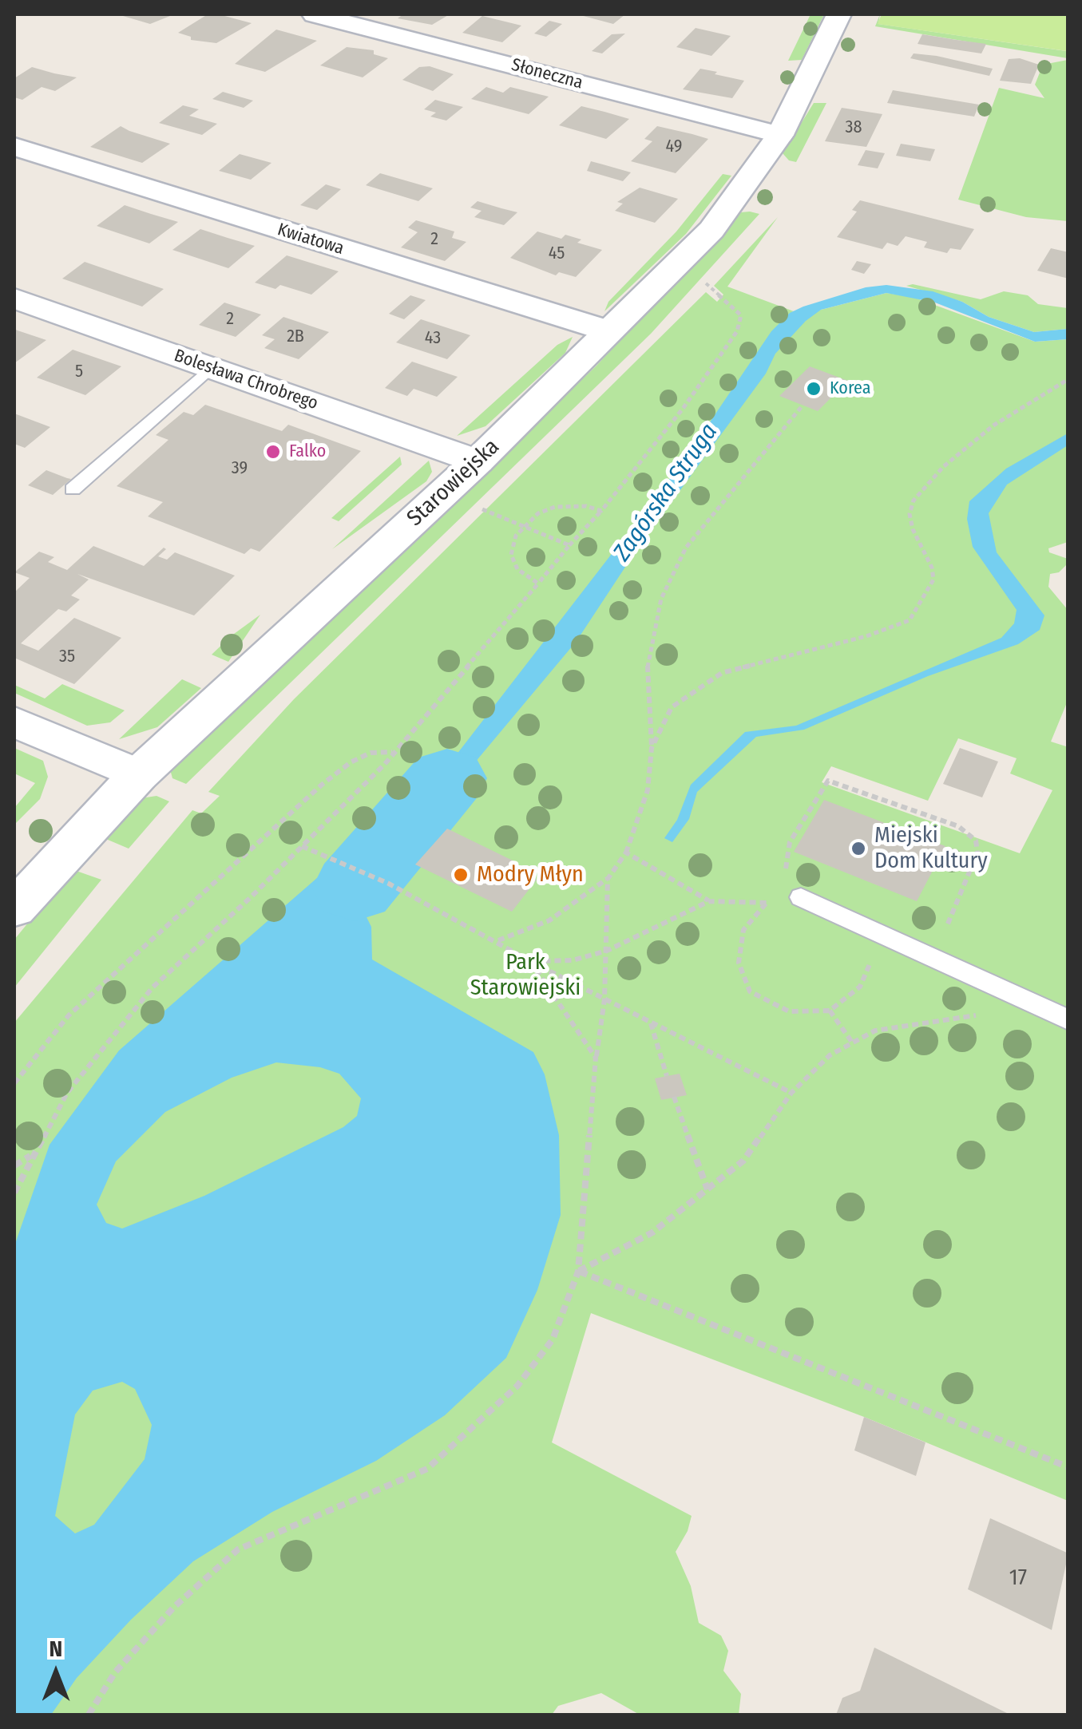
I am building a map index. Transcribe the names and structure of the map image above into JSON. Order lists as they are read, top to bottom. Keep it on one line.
{"streets":{"street":["Słoneczna","Kwiatowa","Bolesława Chrobrego","Starowiejska"]},"crossings":[["Słoneczna","Starowiejska"],["Kwiatowa","Starowiejska"],["Bolesława Chrobrego","Starowiejska"]],"water":["Zagórska Struga"],"parks":["Park Starowiejski"],"places":["Korea","Falko","Miejski Dom Kultury","Modry Młyn"],"house_numbers":["38","49","2","45","2","2B","43","5","39","35","17"],"north":"top"}
